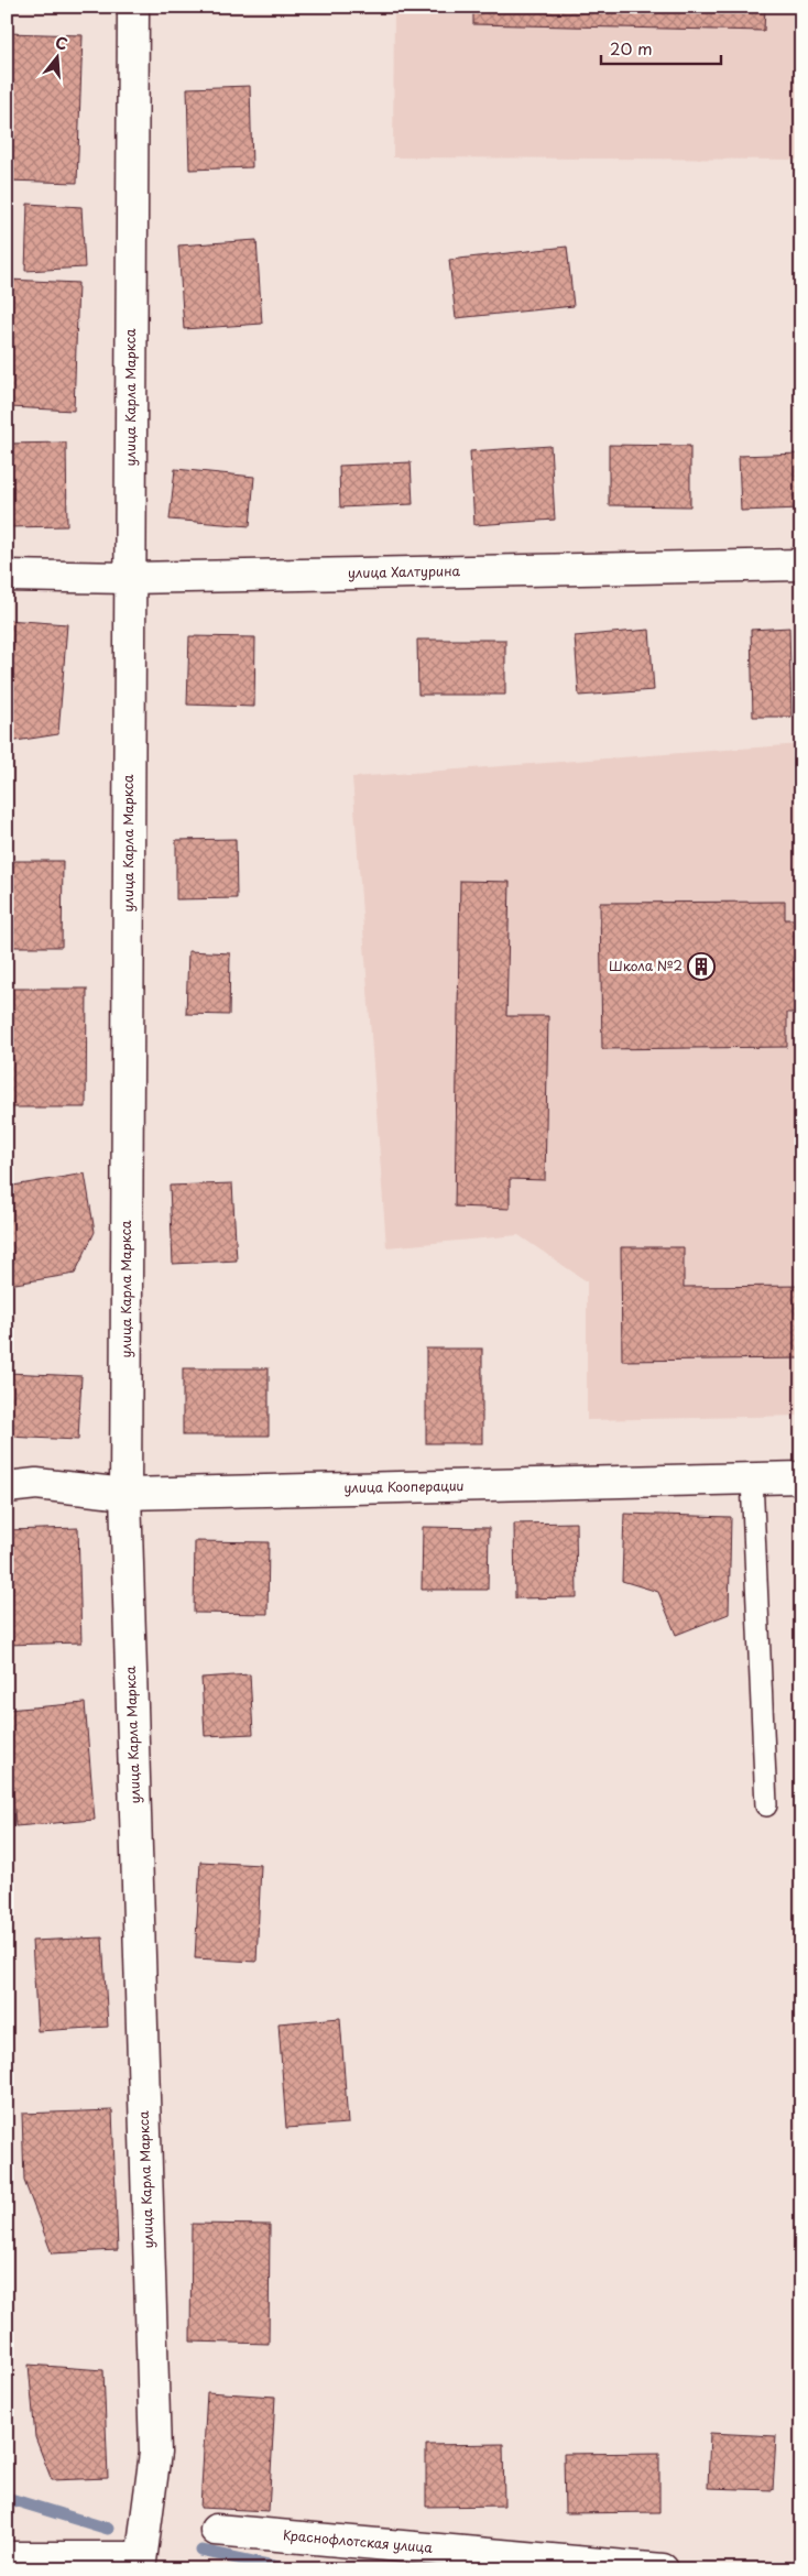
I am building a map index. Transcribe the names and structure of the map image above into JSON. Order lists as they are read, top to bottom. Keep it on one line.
{"streets":{"street":["улица Карла Маркса","улица Халтурина","улица Кооперации","Краснофлотская улица"]},"crossings":[["улица Карла Маркса","улица Халтурина"],["улица Карла Маркса","улица Кооперации"]],"places":{"building":["Школа №2"]},"scale_bar":"20 m","north":"top"}
